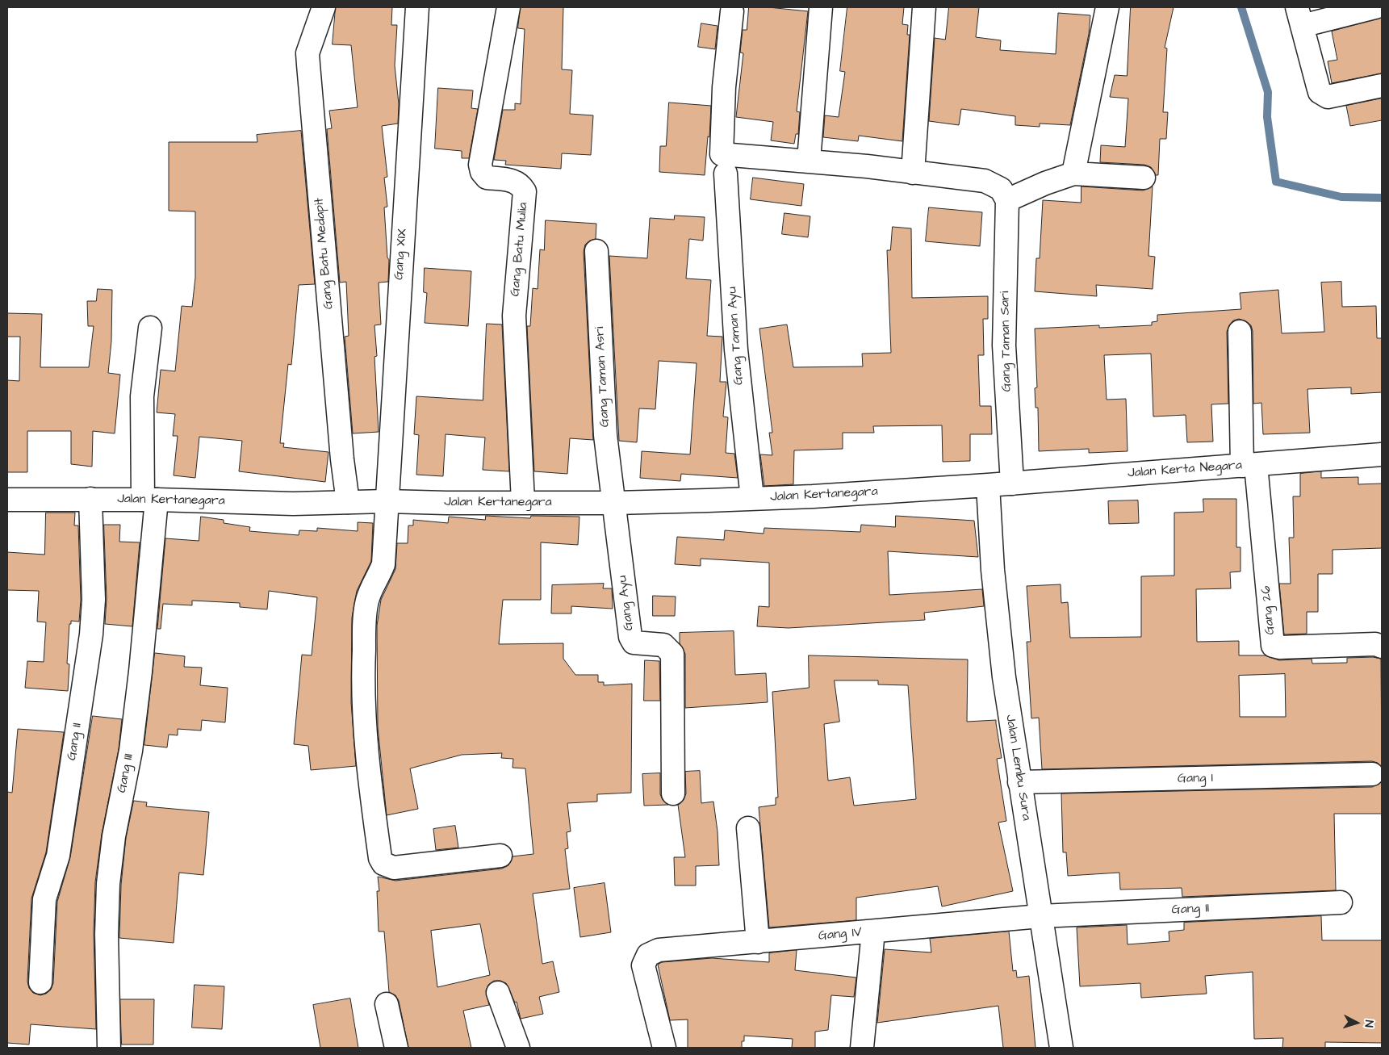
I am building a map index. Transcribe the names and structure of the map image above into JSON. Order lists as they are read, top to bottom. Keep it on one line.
{"streets":{"street":["Gang Batu Mulia","Gang Batu Medapit","Gang XIX","Gang Taman Ayu","Gang Taman Sari","Gang Taman Asri","Jalan Kerta Negara","Jalan Kertanegara","Gang Ayu","Gang 26","Gang II","Jalan Lembu Sura","Gang III","Gang I","Gang IV"]},"crossings":[["Gang Batu Mulia","Jalan Kertanegara"],["Gang Batu Medapit","Jalan Kertanegara"],["Gang XIX","Jalan Kertanegara"],["Gang Taman Ayu","Jalan Kertanegara"],["Gang Taman Sari","Jalan Kerta Negara"],["Gang Taman Asri","Jalan Kertanegara"],["Gang Taman Asri","Gang Ayu"],["Jalan Kerta Negara","Jalan Kertanegara"],["Jalan Kerta Negara","Gang 26"],["Jalan Kerta Negara","Jalan Lembu Sura"],["Jalan Kertanegara","Gang Ayu"],["Jalan Kertanegara","Gang II"],["Jalan Kertanegara","Jalan Lembu Sura"],["Jalan Kertanegara","Gang III"],["Gang II","Jalan Lembu Sura"],["Gang II","Gang IV"],["Jalan Lembu Sura","Gang I"],["Jalan Lembu Sura","Gang IV"]],"north":"right"}
